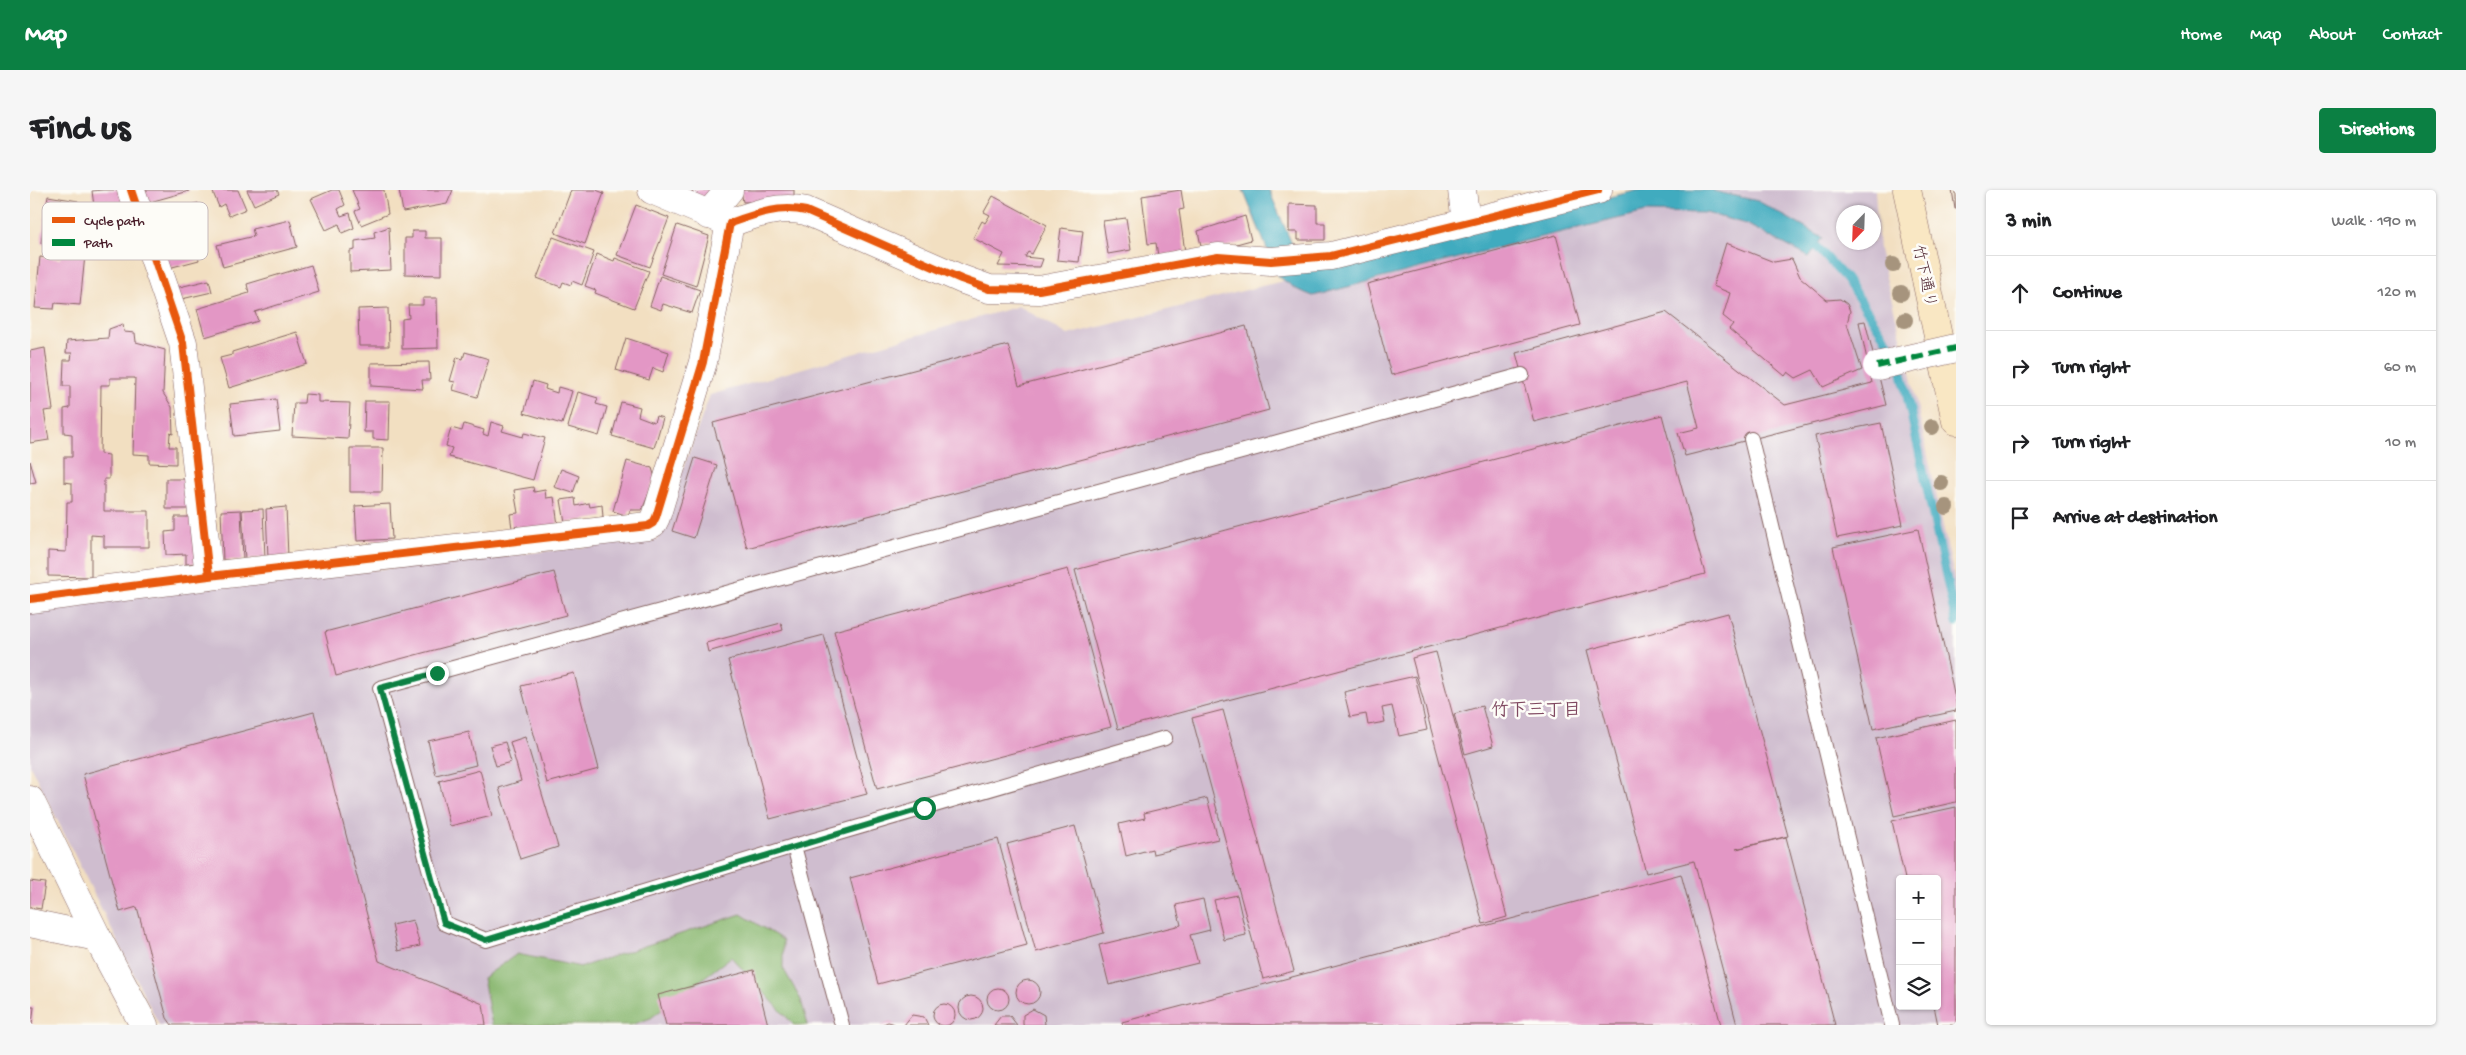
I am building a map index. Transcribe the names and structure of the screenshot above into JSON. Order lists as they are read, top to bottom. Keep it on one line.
{"streets":{"main road":["竹下通り"]},"districts":["竹下三丁目"],"legend":["Cycle path","Path"],"north":"bottom left","page":{"header":"Map","nav":["Home","Map","About","Contact"],"buttons":"Directions","title":"Find us","heading":["3 min","Walk · 190 m"],"list":[["Continue","120 m"],["Turn right","60 m"],["Turn right","10 m"],"Arrive at destination"],"map_buttons":["+","−"]}}
